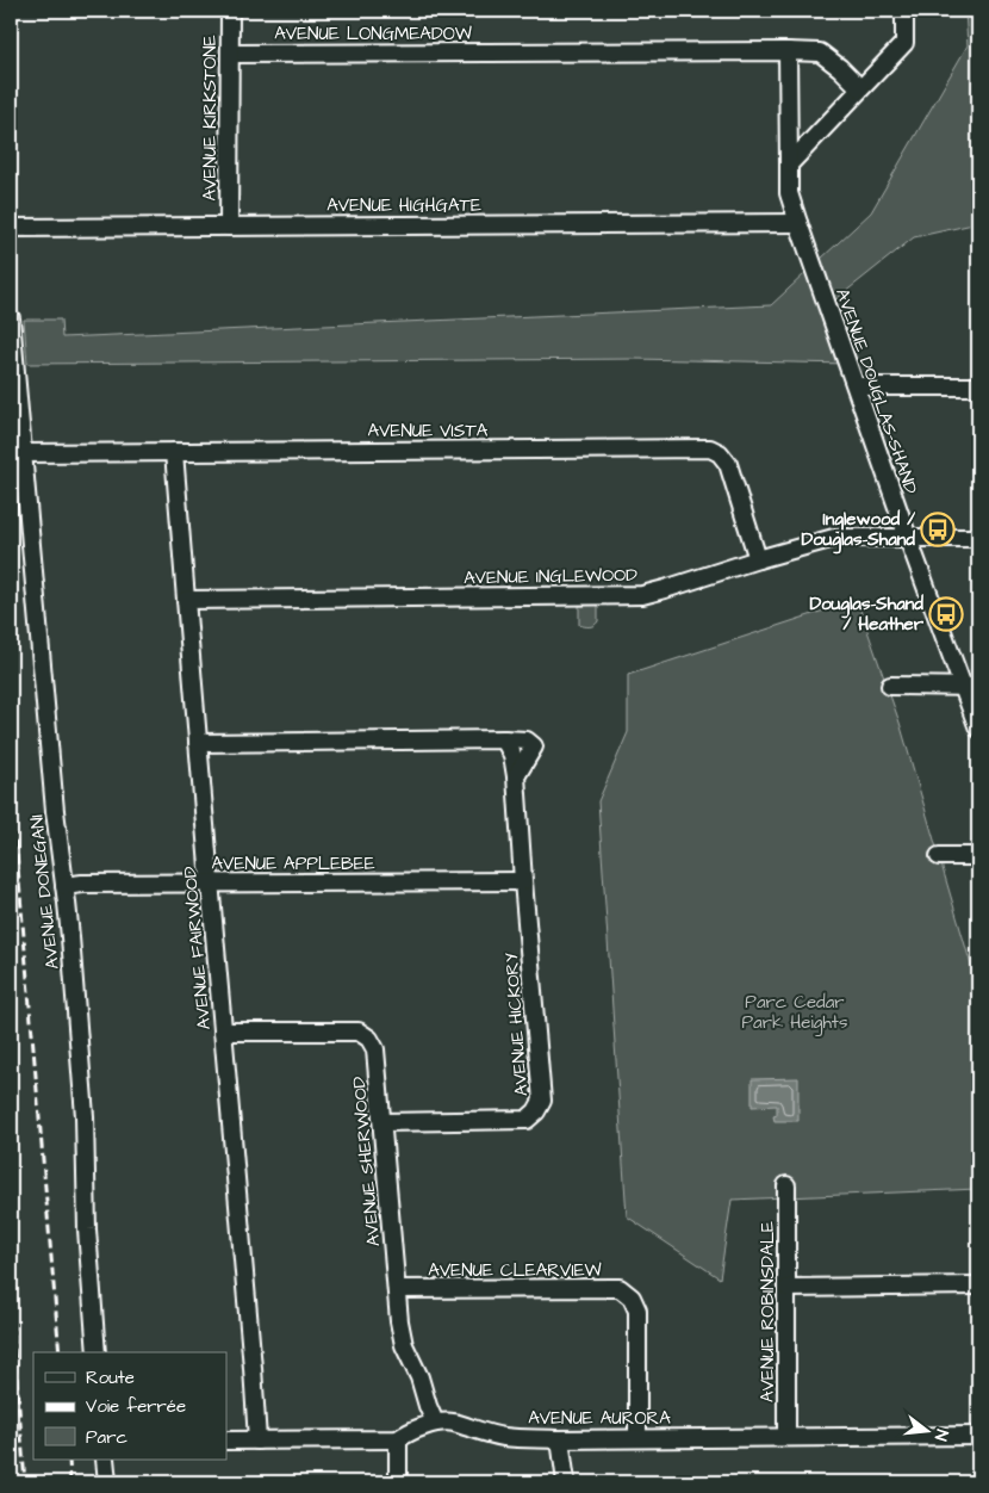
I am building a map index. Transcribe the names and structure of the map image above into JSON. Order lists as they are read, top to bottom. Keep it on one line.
{"streets":{"street":["AVENUE LONGMEADOW","AVENUE KIRKSTONE","AVENUE HIGHGATE","AVENUE DOUGLAS-SHAND","AVENUE VISTA","AVENUE INGLEWOOD","AVENUE APPLEBEE","AVENUE DONEGANI","AVENUE FAIRWOOD","AVENUE HICKORY","AVENUE SHERWOOD","AVENUE CLEARVIEW","AVENUE ROBINSDALE","AVENUE AURORA"]},"crossings":[["AVENUE LONGMEADOW","AVENUE KIRKSTONE"],["AVENUE LONGMEADOW","AVENUE DOUGLAS-SHAND"],["AVENUE KIRKSTONE","AVENUE HIGHGATE"],["AVENUE HIGHGATE","AVENUE DOUGLAS-SHAND"],["AVENUE DOUGLAS-SHAND","AVENUE INGLEWOOD"],["AVENUE VISTA","AVENUE INGLEWOOD"],["AVENUE VISTA","AVENUE DONEGANI"],["AVENUE VISTA","AVENUE FAIRWOOD"],["AVENUE INGLEWOOD","AVENUE FAIRWOOD"],["AVENUE APPLEBEE","AVENUE DONEGANI"],["AVENUE APPLEBEE","AVENUE FAIRWOOD"],["AVENUE APPLEBEE","AVENUE HICKORY"],["AVENUE FAIRWOOD","AVENUE SHERWOOD"],["AVENUE FAIRWOOD","AVENUE AURORA"],["AVENUE HICKORY","AVENUE SHERWOOD"],["AVENUE SHERWOOD","AVENUE CLEARVIEW"],["AVENUE SHERWOOD","AVENUE AURORA"],["AVENUE CLEARVIEW","AVENUE AURORA"],["AVENUE ROBINSDALE","AVENUE AURORA"]],"parks":["Parc Cedar Park Heights"],"places":{"bus stop":["Inglewood / Douglas-Shand","Douglas-Shand / Heather"]},"legend":["Route","Voie ferrée","Parc"],"north":"right"}
